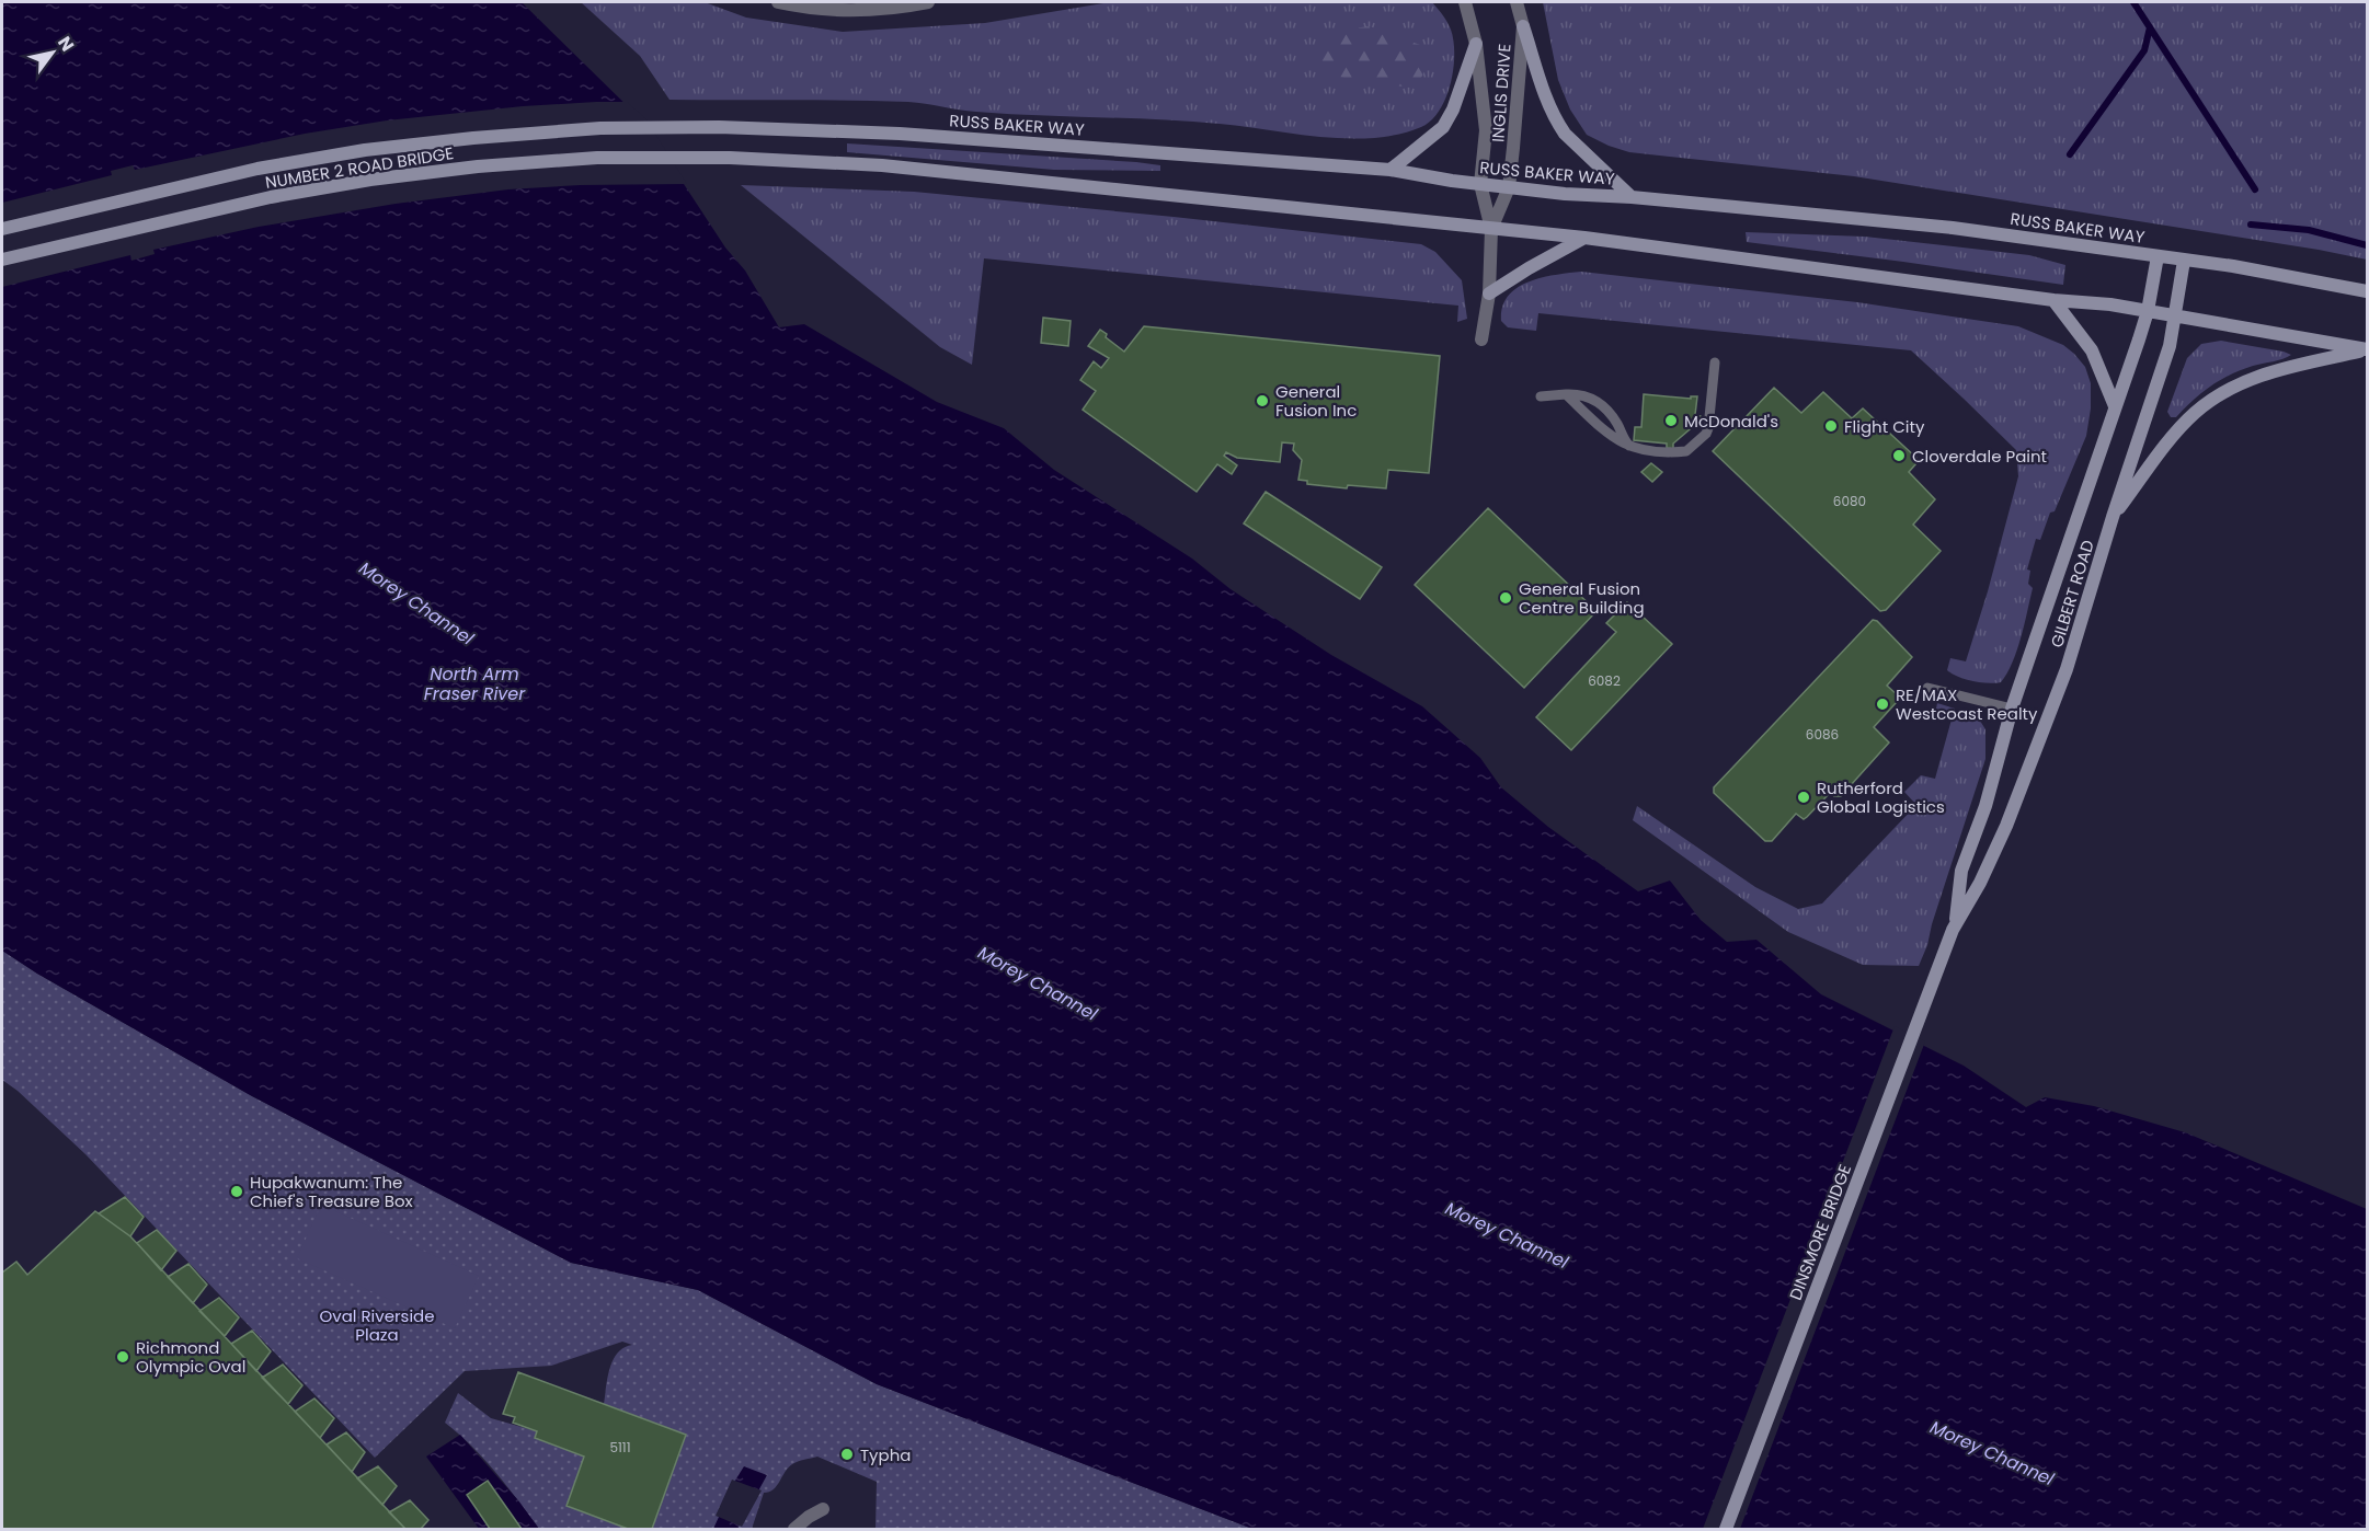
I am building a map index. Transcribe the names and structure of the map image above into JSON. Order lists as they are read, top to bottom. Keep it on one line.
{"streets":{"main road":["RUSS BAKER WAY","NUMBER 2 ROAD BRIDGE","GILBERT ROAD","DINSMORE BRIDGE"],"street":["INGLIS DRIVE"]},"crossings":[["INGLIS DRIVE","RUSS BAKER WAY"],["INGLIS DRIVE","NUMBER 2 ROAD BRIDGE"],["RUSS BAKER WAY","NUMBER 2 ROAD BRIDGE"],["RUSS BAKER WAY","GILBERT ROAD"],["GILBERT ROAD","DINSMORE BRIDGE"]],"water":["Morey Channel","North Arm Fraser River"],"parks":["Oval Riverside Plaza"],"places":["General Fusion Inc","McDonald's","Flight City","Cloverdale Paint","General Fusion Centre Building","RE/MAX Westcoast Realty","Rutherford Global Logistics","Hupakwanum: The Chief's Treasure Box","Richmond Olympic Oval","Typha"],"house_numbers":["6080","6082","6086","5111"],"north":"top right"}
